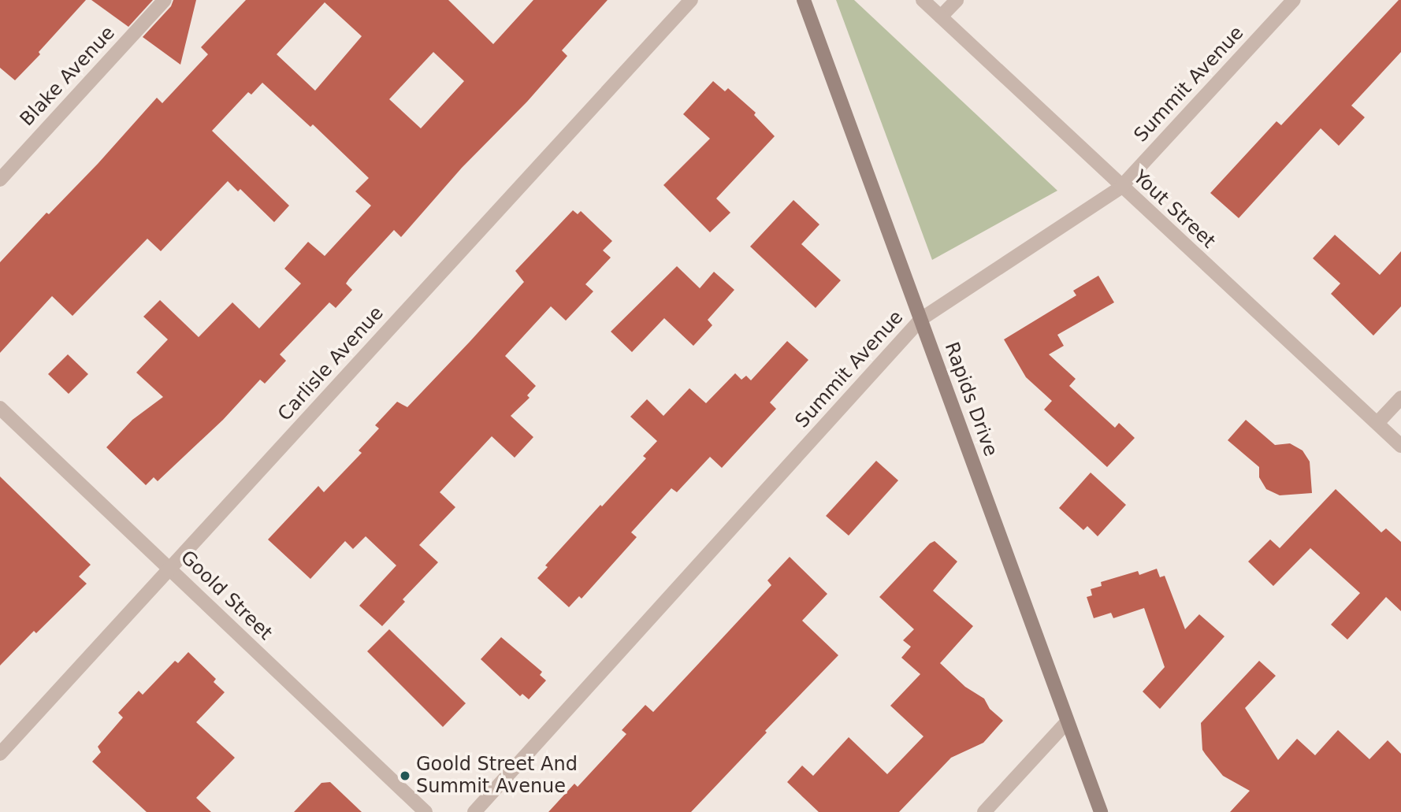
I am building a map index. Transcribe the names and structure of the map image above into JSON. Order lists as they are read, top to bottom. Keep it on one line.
{"streets":{"street":["Blake Avenue","Summit Avenue","Yout Street","Carlisle Avenue","Rapids Drive","Goold Street"]},"crossings":[["Summit Avenue","Yout Street"],["Summit Avenue","Rapids Drive"],["Carlisle Avenue","Goold Street"]],"places":["Goold Street And Summit Avenue"]}
